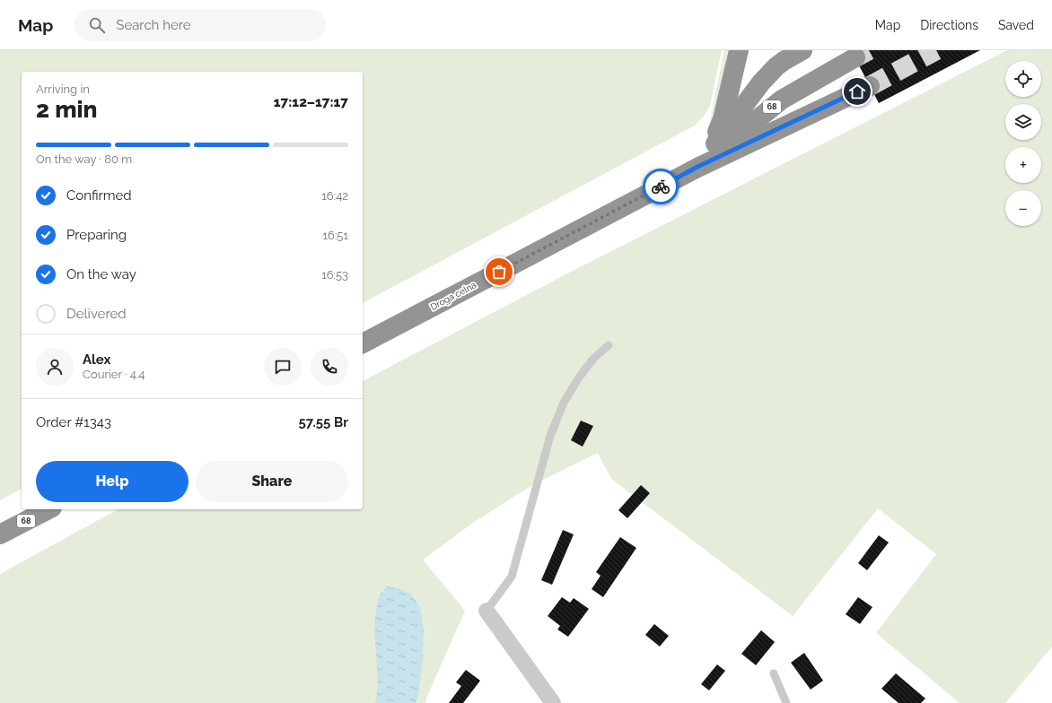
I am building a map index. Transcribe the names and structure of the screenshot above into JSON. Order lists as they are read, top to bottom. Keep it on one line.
{"streets":{"highway":["68","Droga celna"]},"crossings":[["68","Droga celna"]],"page":{"header":"Map","search":"Search here","nav":["Map","Directions","Saved"],"map_buttons":["+","−"],"heading":["2 min","Arriving in","17:12–17:17"],"panel":["Alex","Courier · 4.4","Order #1343","57.55 Br"],"bar":"On the way · 80 m","list":[["Confirmed","16:42"],["Preparing","16:51"],["On the way","16:53"],"Delivered"],"buttons":["Help","Share"]}}
